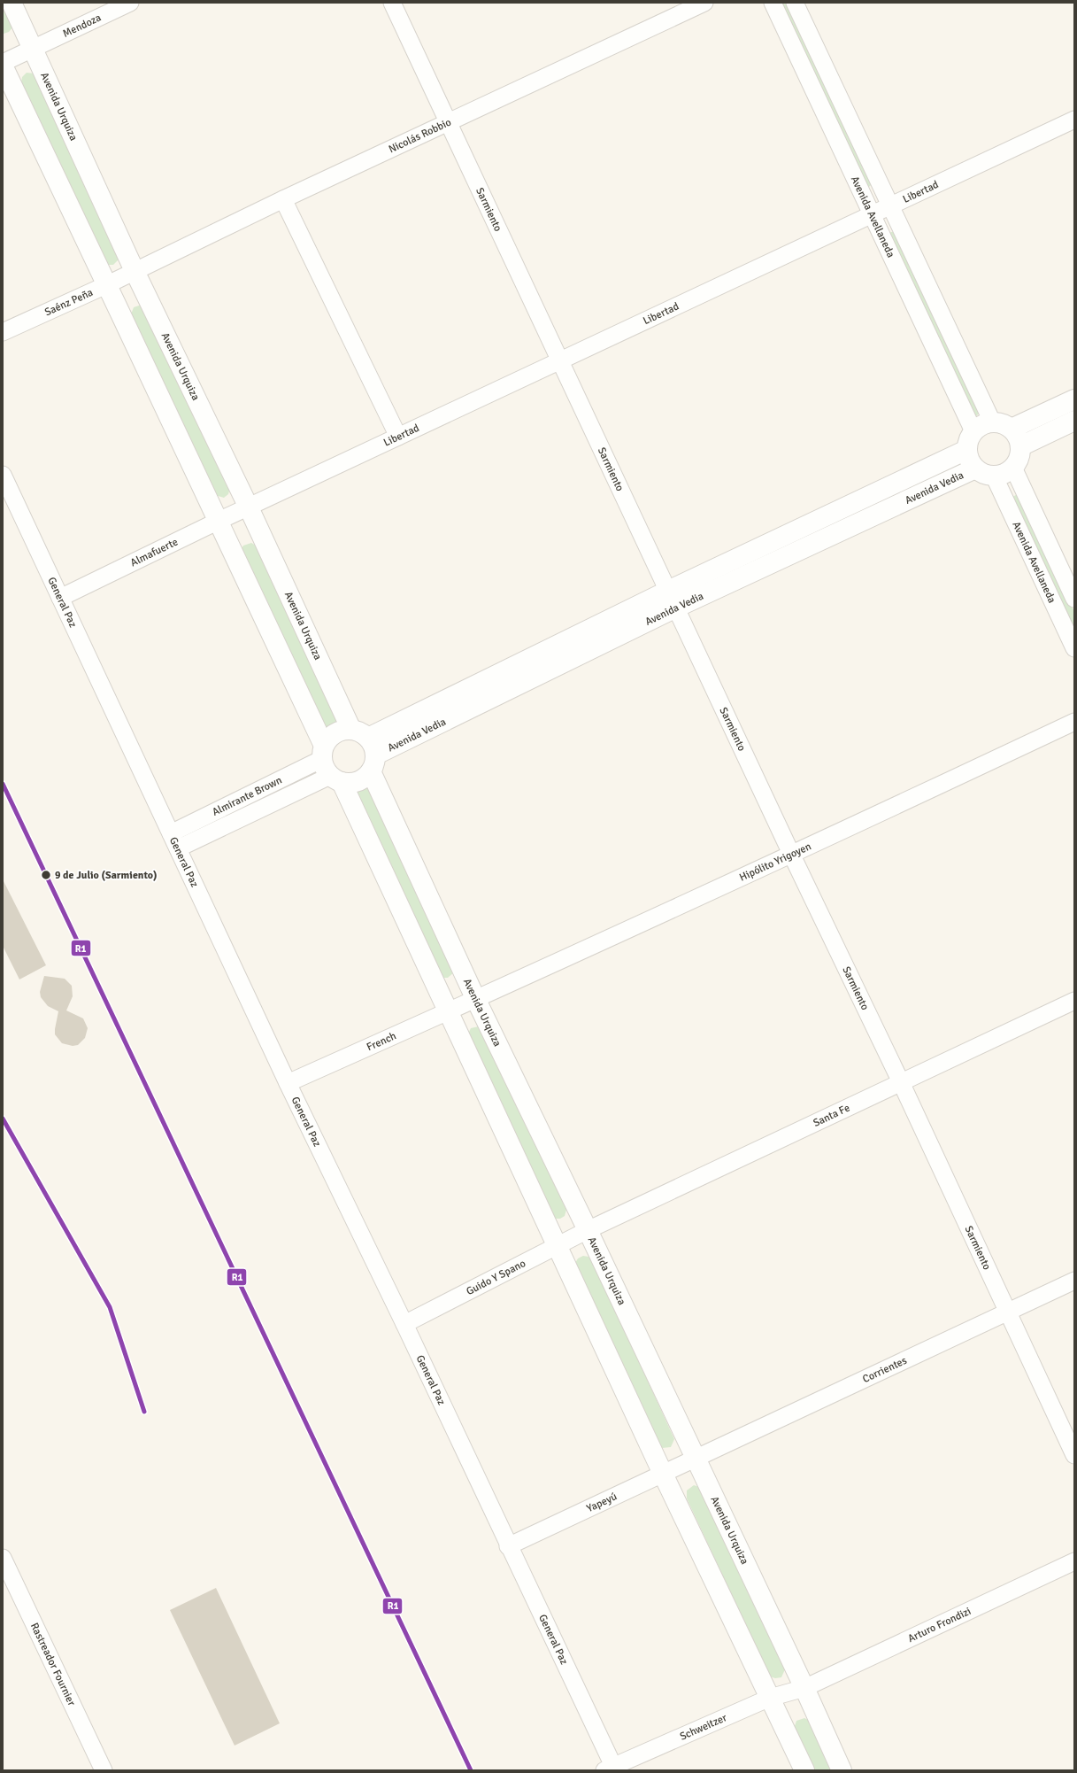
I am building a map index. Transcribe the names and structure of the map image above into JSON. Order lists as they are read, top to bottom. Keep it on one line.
{"streets":{"main road":["Avenida Urquiza","Avenida Vedia"],"street":["Mendoza","Nicolás Robbio","Libertad","Sarmiento","Avenida Avellaneda","Saénz Peña","Almafuerte","General Paz","Almirante Brown","Hipólito Yrigoyen","French","Santa Fe","Guido Y Spano","Corrientes","Yapeyú","Arturo Frondizi","Rastreador Fournier","Schweitzer"]},"crossings":[["Mendoza","Avenida Urquiza"],["Avenida Urquiza","Nicolás Robbio"],["Avenida Urquiza","Libertad"],["Avenida Urquiza","Saénz Peña"],["Avenida Urquiza","Avenida Vedia"],["Avenida Urquiza","Almafuerte"],["Avenida Urquiza","Almirante Brown"],["Avenida Urquiza","Hipólito Yrigoyen"],["Avenida Urquiza","French"],["Avenida Urquiza","Santa Fe"],["Avenida Urquiza","Guido Y Spano"],["Avenida Urquiza","Corrientes"],["Avenida Urquiza","Yapeyú"],["Avenida Urquiza","Arturo Frondizi"],["Avenida Urquiza","Schweitzer"],["Nicolás Robbio","Sarmiento"],["Nicolás Robbio","Saénz Peña"],["Libertad","Sarmiento"],["Libertad","Avenida Avellaneda"],["Libertad","Almafuerte"],["Sarmiento","Avenida Vedia"],["Sarmiento","Hipólito Yrigoyen"],["Sarmiento","Santa Fe"],["Sarmiento","Corrientes"],["Avenida Avellaneda","Avenida Vedia"],["Avenida Vedia","Almirante Brown"],["Almafuerte","General Paz"],["General Paz","Almirante Brown"],["General Paz","French"],["General Paz","Guido Y Spano"],["General Paz","Yapeyú"],["General Paz","Schweitzer"],["Hipólito Yrigoyen","French"],["Santa Fe","Guido Y Spano"],["Corrientes","Yapeyú"],["Arturo Frondizi","Schweitzer"]],"places":["9 de Julio (Sarmiento)"],"lines":["transit line R1"]}
